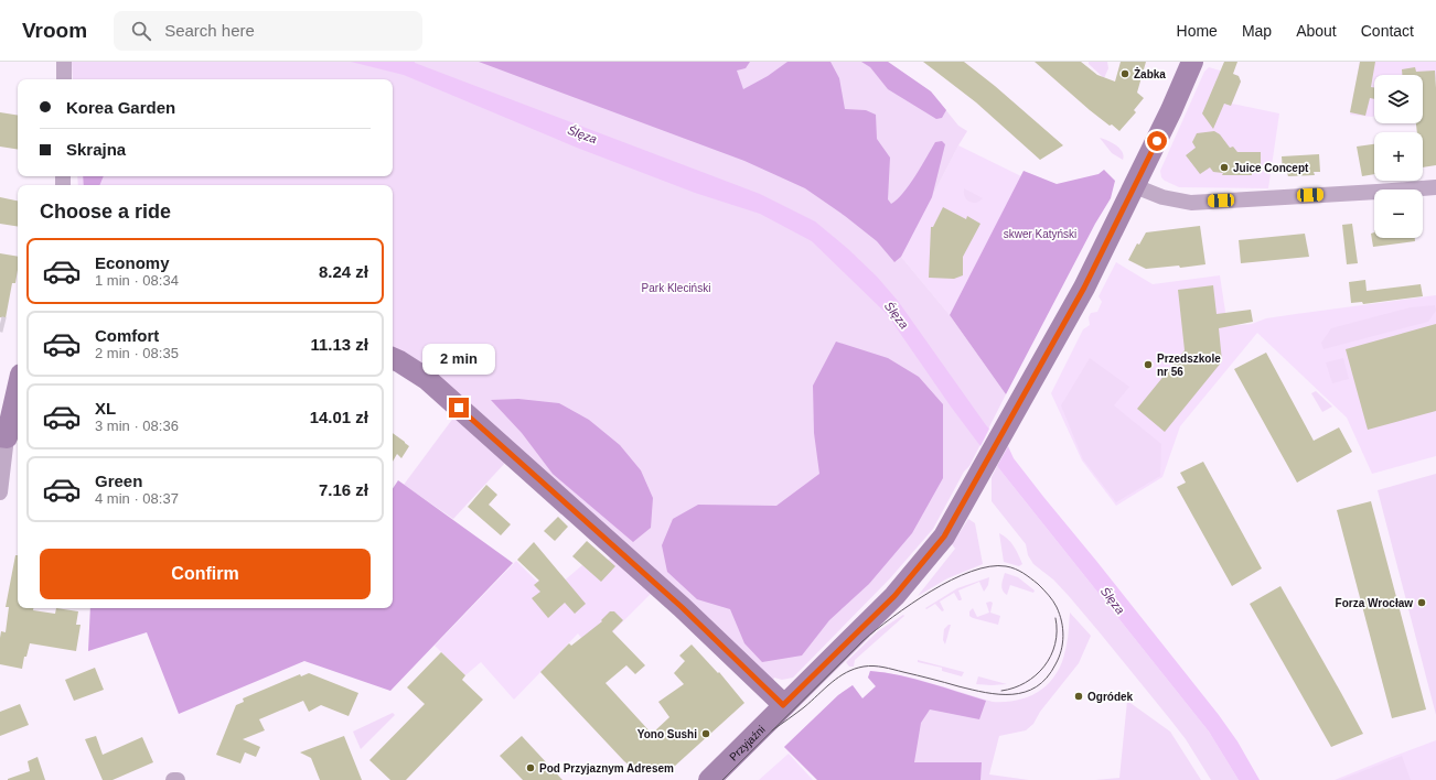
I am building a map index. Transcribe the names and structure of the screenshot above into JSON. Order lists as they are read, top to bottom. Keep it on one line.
{"streets":{"street":["Przyjaźni"]},"water":["Ślęza"],"parks":["skwer Katyński","Park Kleciński"],"places":["Żabka","Juice Concept","Przedszkole nr 56","Forza Wrocław","Ogródek","Yono Sushi","Pod Przyjaznym Adresem"],"page":{"header":"Vroom","search":"Search here","nav":["Home","Map","About","Contact"],"map_buttons":["+","−"],"banner":["Korea Garden","Skrajna"],"heading":"Choose a ride","list":[{"name":"Economy","note":"1 min · 08:34","value":"8.24 zł"},{"name":"Comfort","note":"2 min · 08:35","value":"11.13 zł"},{"name":"XL","note":"3 min · 08:36","value":"14.01 zł"},{"name":"Green","note":"4 min · 08:37","value":"7.16 zł"}],"bubble":"2 min","buttons":"Confirm"}}
